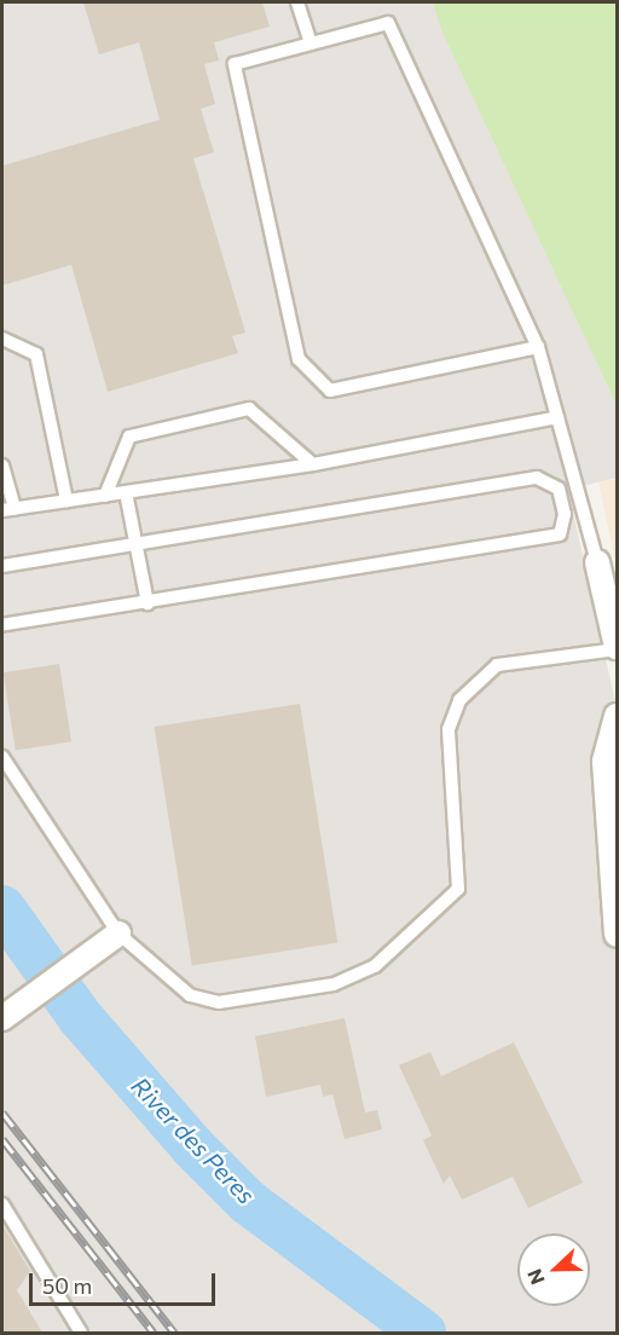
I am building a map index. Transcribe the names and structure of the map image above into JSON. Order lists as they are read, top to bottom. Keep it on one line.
{"water":["River des Peres"],"scale_bar":"50 m","north":"left"}
